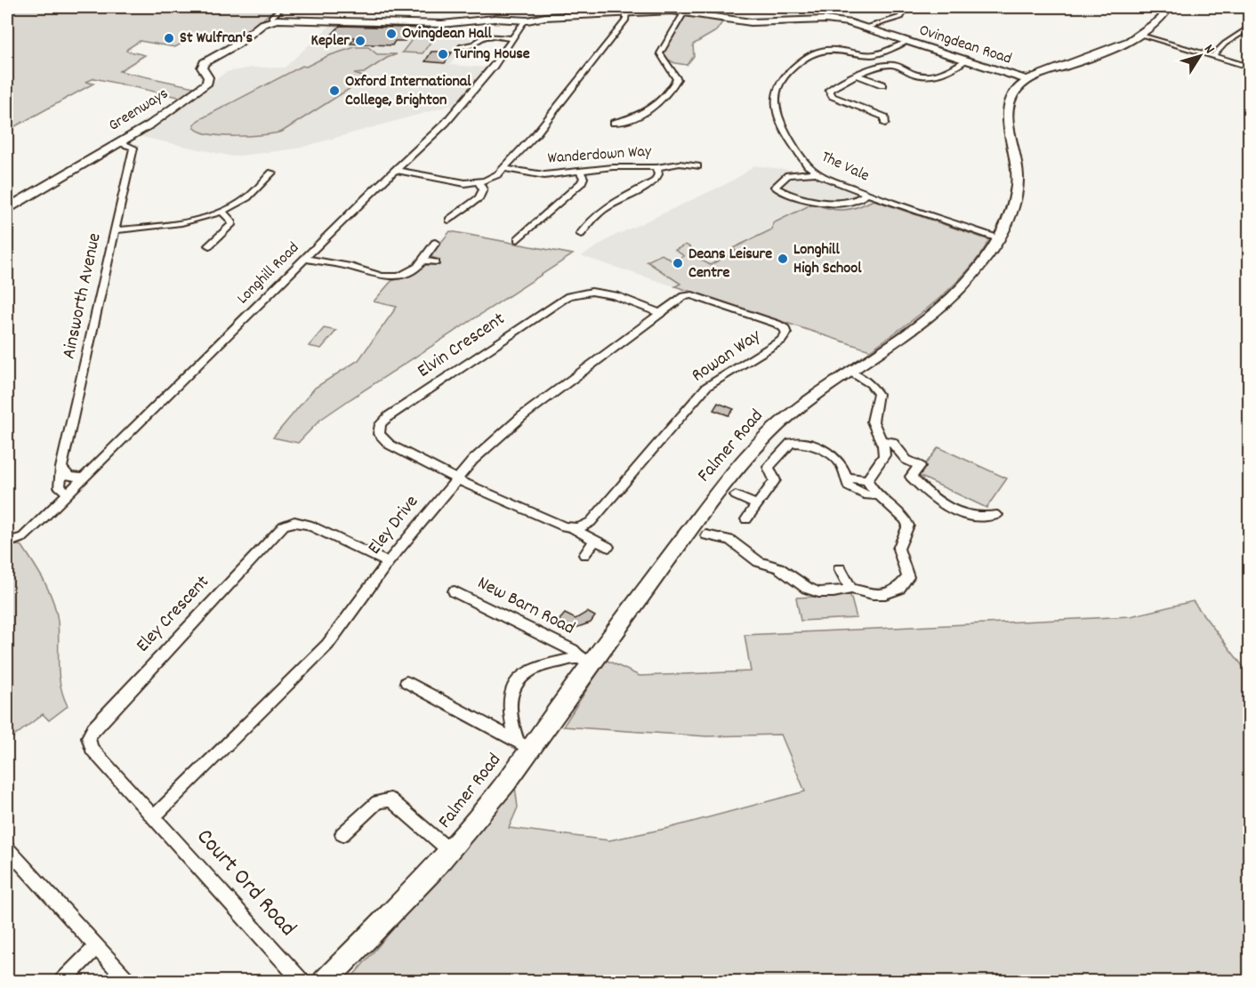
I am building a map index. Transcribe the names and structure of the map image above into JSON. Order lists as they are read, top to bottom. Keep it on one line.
{"streets":{"main road":["Ovingdean Road","Greenways","Falmer Road"],"street":["Wanderdown Way","The Vale","Longhill Road","Ainsworth Avenue","Elvin Crescent","Rowan Way","Eley Drive","New Barn Road","Eley Crescent","Court Ord Road"]},"crossings":[["Ovingdean Road","Greenways"],["Ovingdean Road","The Vale"],["Ovingdean Road","Longhill Road"],["Ovingdean Road","Falmer Road"],["Greenways","Ainsworth Avenue"],["The Vale","Falmer Road"],["Longhill Road","Ainsworth Avenue"],["Elvin Crescent","Eley Drive"],["Rowan Way","Eley Drive"],["Falmer Road","New Barn Road"],["Eley Drive","Eley Crescent"],["Eley Drive","Court Ord Road"],["Eley Crescent","Court Ord Road"]],"places":["Ovingdean Hall","St Wulfran's","Kepler","Turing House","Oxford International College, Brighton","Longhill High School","Deans Leisure Centre"],"north":"top right"}
